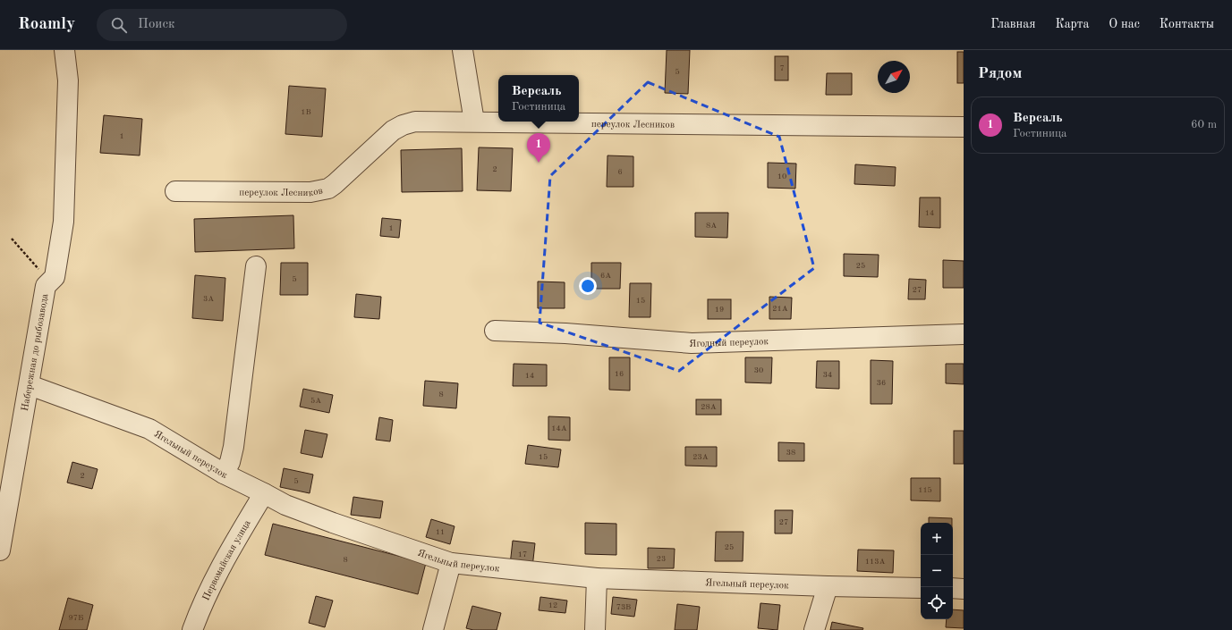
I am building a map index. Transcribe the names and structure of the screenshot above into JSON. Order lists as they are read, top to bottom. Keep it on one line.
{"streets":{"street":["переулок Лесников","Ягодный переулок","Набережная до рыбозавода","Ягельный переулок","Первомайская улица"]},"crossings":[["Набережная до рыбозавода","Ягельный переулок"],["Ягельный переулок","Первомайская улица"]],"house_numbers":["7","5","1В","1","2","6","10","14","8А","1","25","6А","5","27","3А","15","21А","19","30","16","34","14","36","8","5А","28А","14А","38","15","23А","2","5","115","27","11","25","17","23","8","113А","12","73В","97Б"],"north":"top right","page":{"header":"Roamly","search":"Поиск","nav":["Главная","Карта","О нас","Контакты"],"heading":"Рядом","popup":["Версаль","Гостиница"],"list":[{"mark":"1","name":"Версаль","note":"Гостиница","value":"60 m"}],"pins":"1","map_buttons":["+","−"]}}
